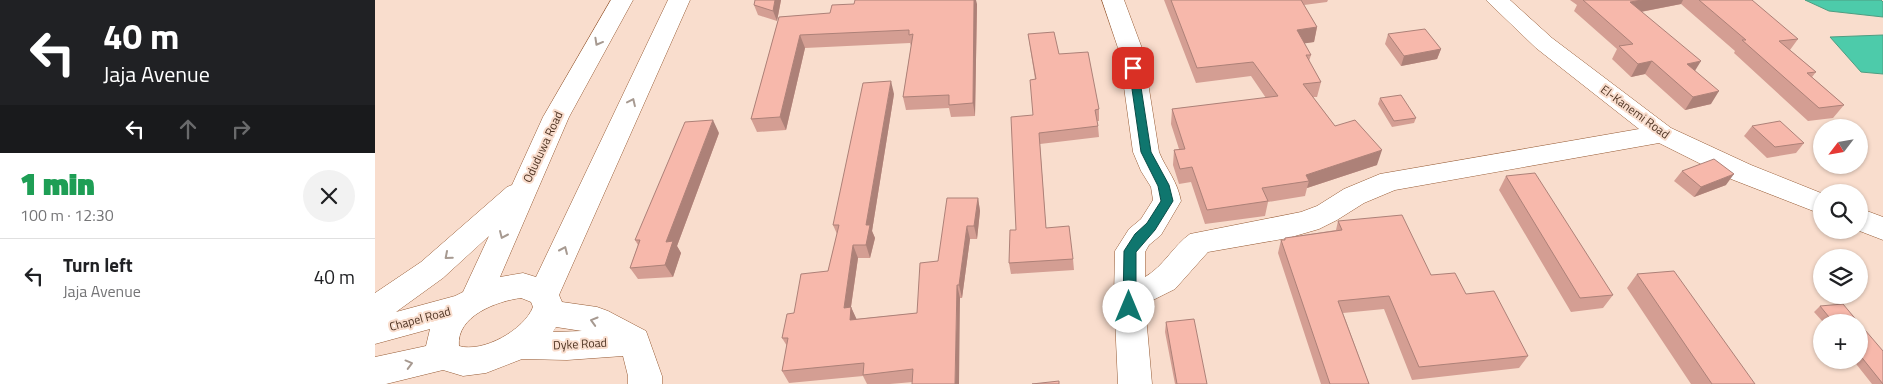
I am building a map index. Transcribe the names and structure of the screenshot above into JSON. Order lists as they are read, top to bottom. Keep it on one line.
{"streets":{"street":["El-Kanemi Road","Oduduwa Road","Chapel Road","Dyke Road"]},"crossings":[["Oduduwa Road","Chapel Road"],["Oduduwa Road","Dyke Road"],["Chapel Road","Dyke Road"]],"north":"bottom left","page":{"turn":["40 m","Jaja Avenue"],"map_buttons":"+","heading":["1 min","100 m · 12:30"],"list":[{"name":"Turn left","note":"Jaja Avenue","value":"40 m"}]}}
